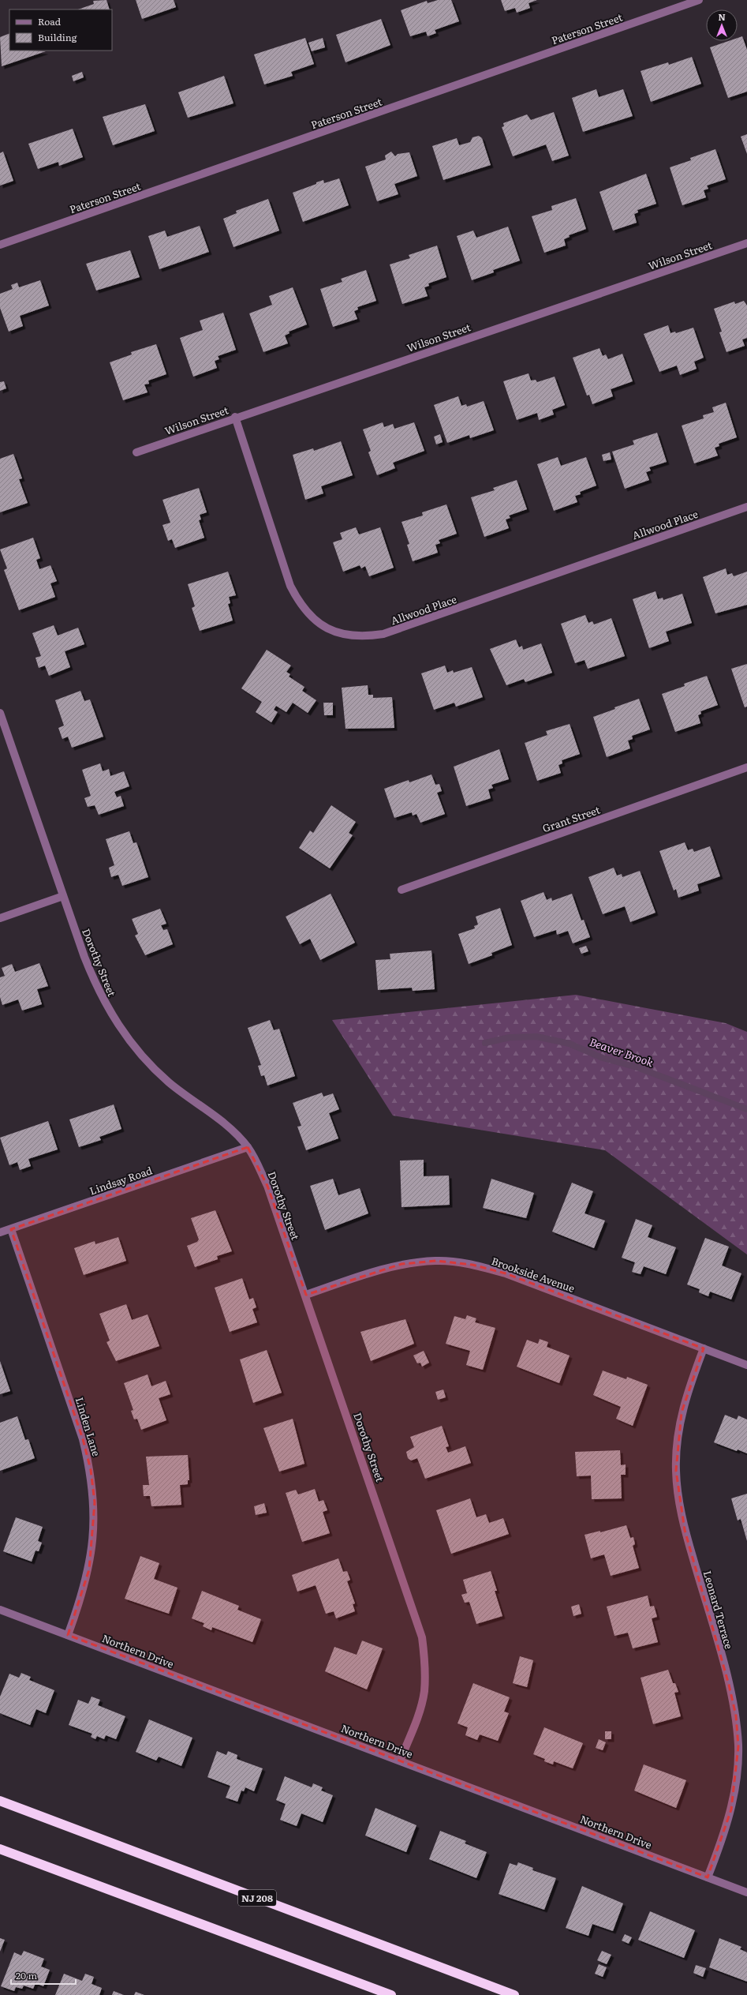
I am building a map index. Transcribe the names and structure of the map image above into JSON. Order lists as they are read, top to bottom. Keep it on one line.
{"streets":{"highway":["NJ 208"],"street":["Paterson Street","Wilson Street","Allwood Place","Grant Street","Dorothy Street","Lindsay Road","Brookside Avenue","Linden Lane","Leonard Terrace","Northern Drive"]},"crossings":[["Wilson Street","Allwood Place"],["Dorothy Street","Lindsay Road"],["Dorothy Street","Brookside Avenue"],["Dorothy Street","Northern Drive"],["Lindsay Road","Linden Lane"],["Brookside Avenue","Leonard Terrace"],["Linden Lane","Northern Drive"],["Leonard Terrace","Northern Drive"]],"water":["Beaver Brook"],"legend":["Road","Building"],"scale_bar":"20 m","north":"top"}
